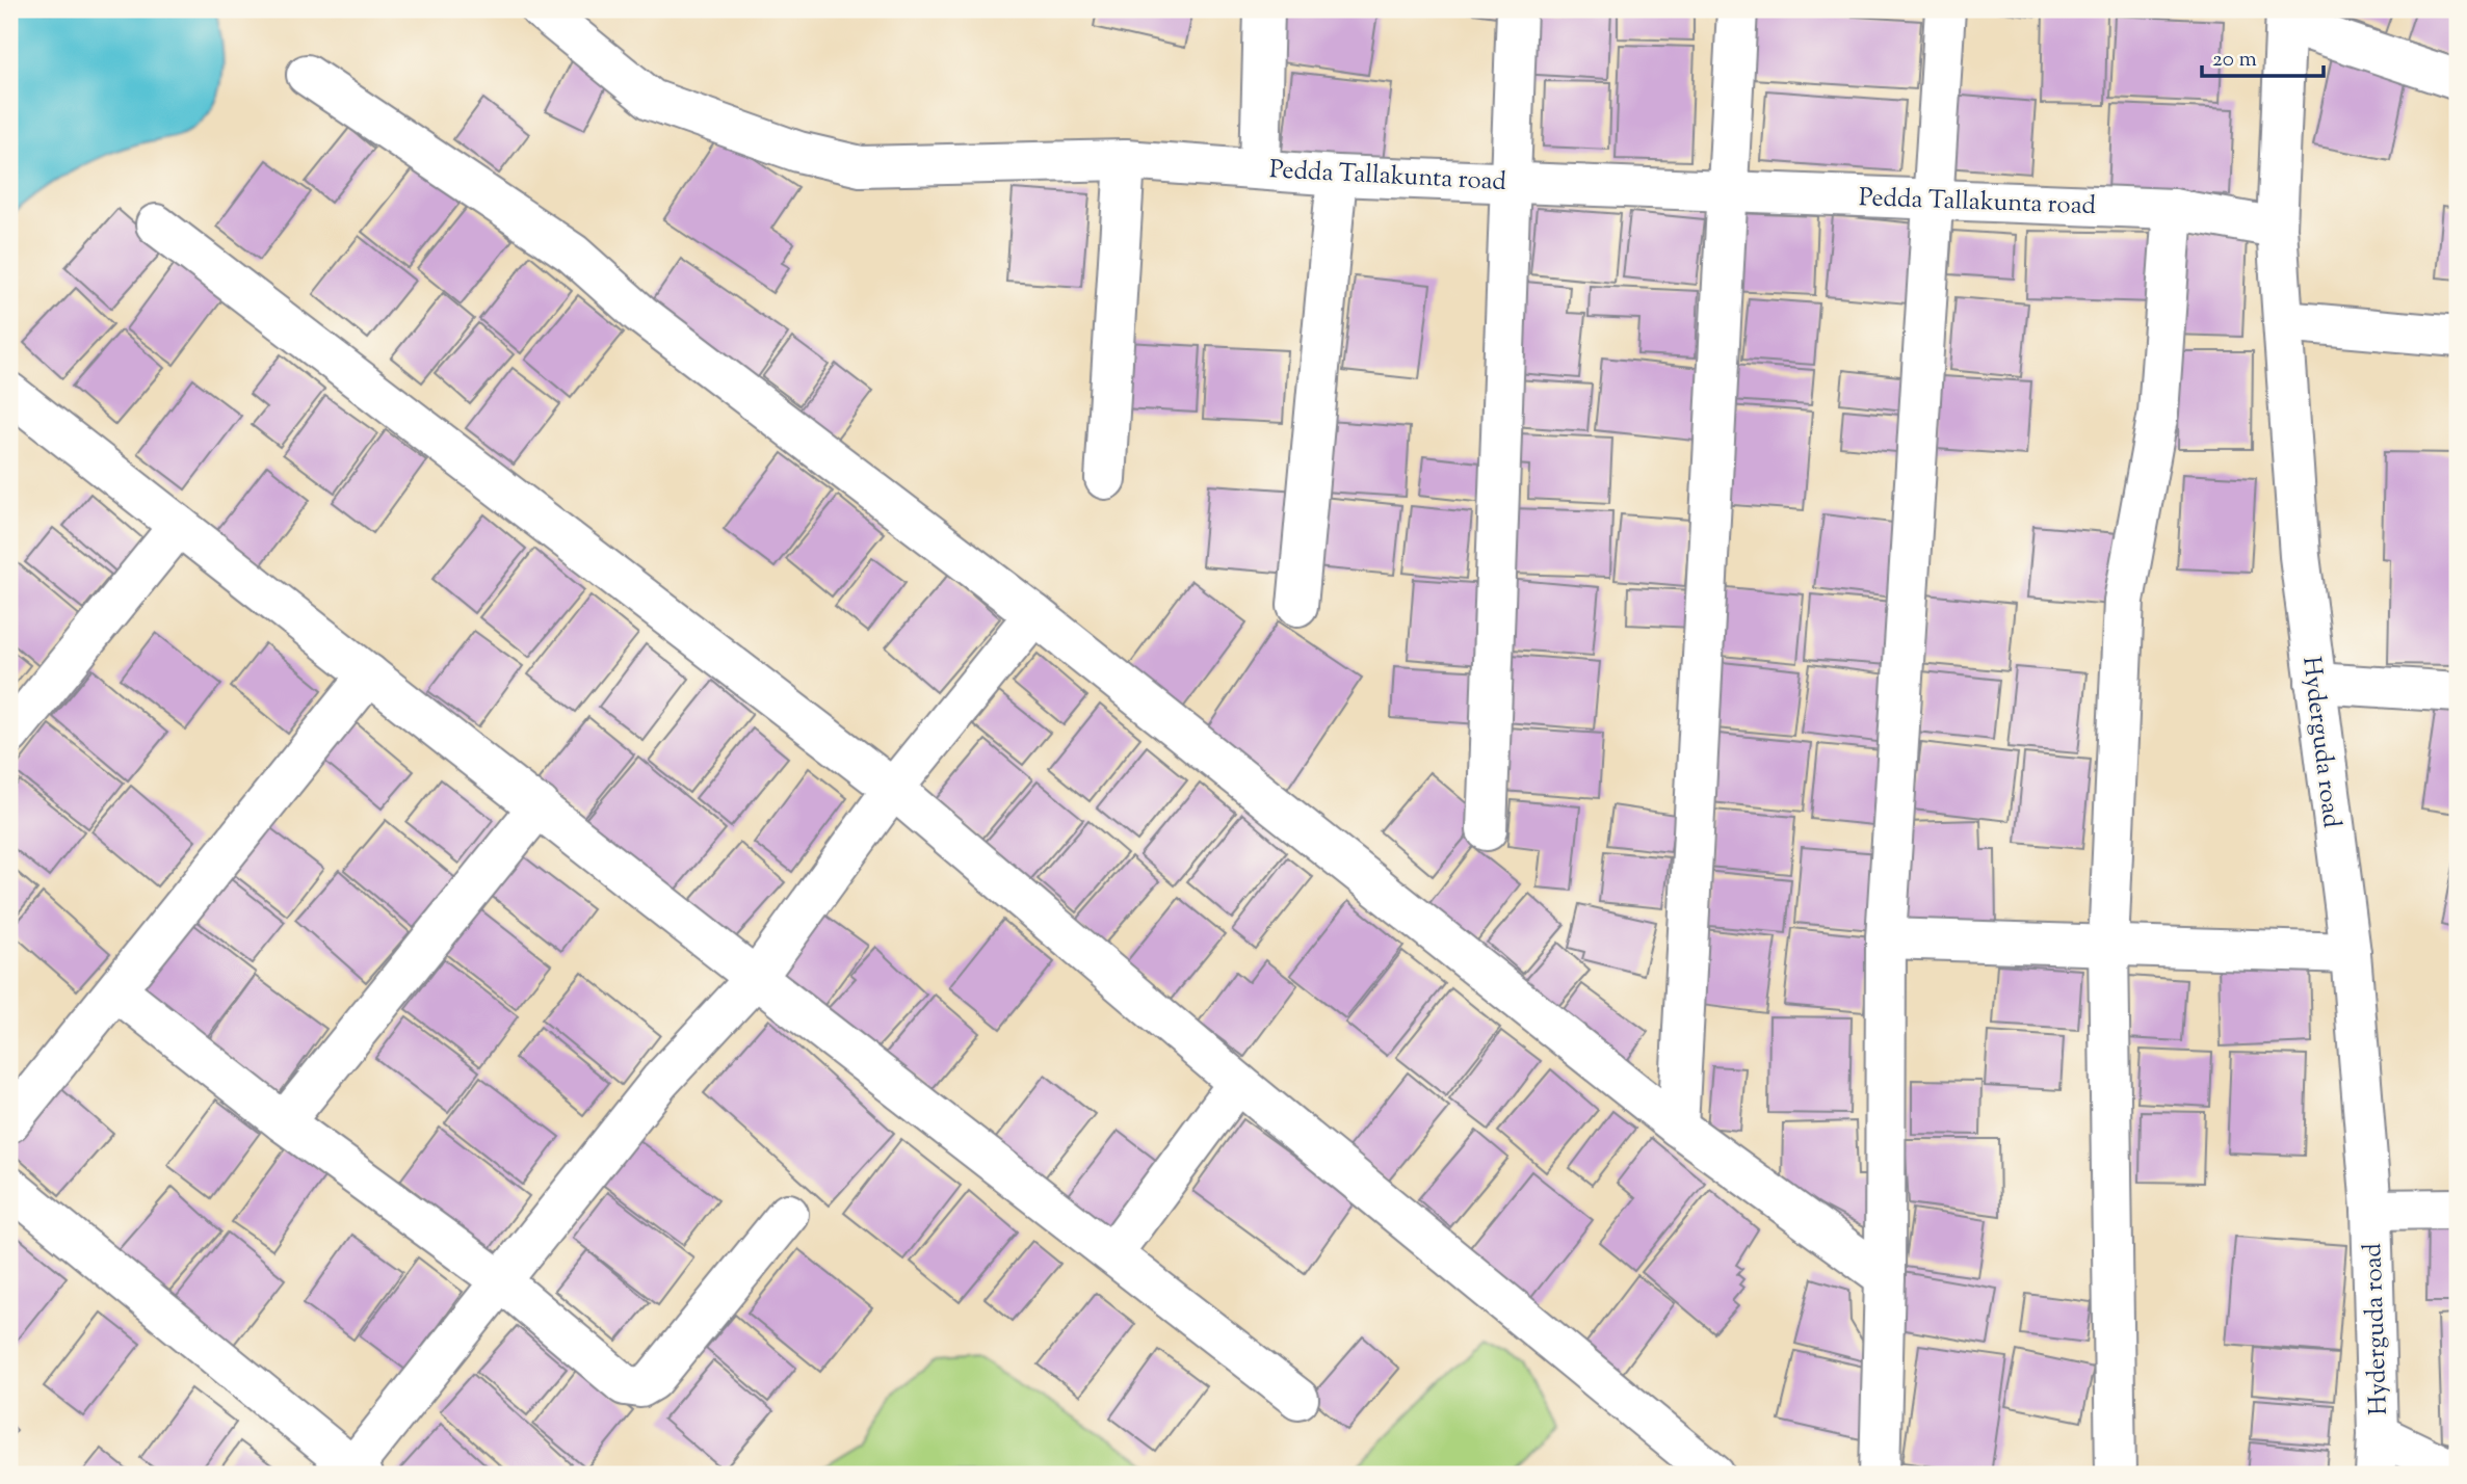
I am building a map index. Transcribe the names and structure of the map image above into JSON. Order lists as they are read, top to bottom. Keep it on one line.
{"streets":{"street":["Pedda Tallakunta road","Hyderguda road"]},"crossings":[["Pedda Tallakunta road","Hyderguda road"]],"scale_bar":"20 m"}
